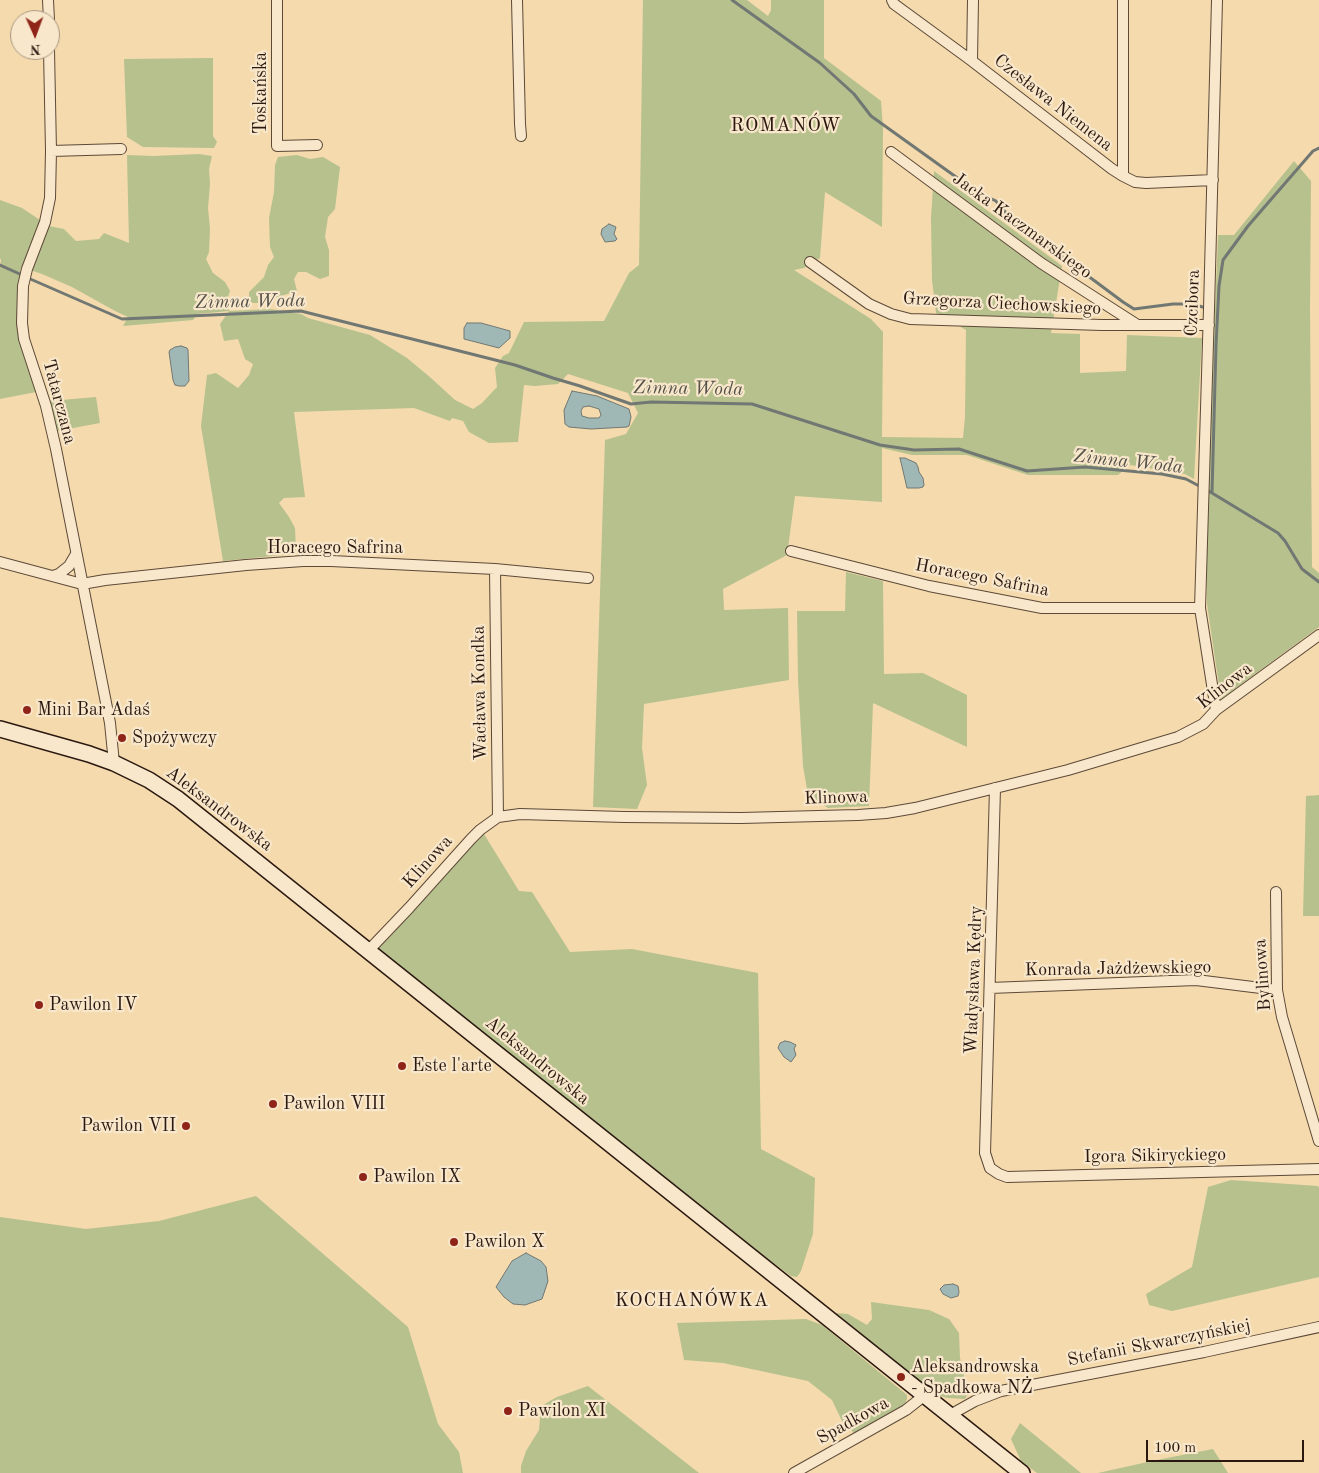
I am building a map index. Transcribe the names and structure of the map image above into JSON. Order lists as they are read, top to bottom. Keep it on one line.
{"streets":{"main road":["Aleksandrowska"],"street":["Toskańska","Czesława Niemena","Jacka Kaczmarskiego","Czcibora","Grzegorza Ciechowskiego","Tatarczana","Horacego Safrina","Klinowa","Wacława Kondka","Konrada Jażdżewskiego","Bylinowa","Władysława Kędry","Igora Sikiryckiego","Stefanii Skwarczyńskiej","Spadkowa"]},"crossings":[["Czesława Niemena","Czcibora"],["Jacka Kaczmarskiego","Grzegorza Ciechowskiego"],["Czcibora","Grzegorza Ciechowskiego"],["Czcibora","Horacego Safrina"],["Czcibora","Klinowa"],["Tatarczana","Horacego Safrina"],["Tatarczana","Aleksandrowska"],["Horacego Safrina","Wacława Kondka"],["Klinowa","Wacława Kondka"],["Klinowa","Aleksandrowska"],["Klinowa","Władysława Kędry"],["Aleksandrowska","Stefanii Skwarczyńskiej"],["Aleksandrowska","Spadkowa"],["Konrada Jażdżewskiego","Bylinowa"],["Konrada Jażdżewskiego","Władysława Kędry"],["Władysława Kędry","Igora Sikiryckiego"]],"districts":["ROMANÓW","KOCHANÓWKA"],"water":["Zimna Woda"],"places":["Mini Bar Adaś","Spożywczy","Pawilon IV","Este l'arte","Pawilon VIII","Pawilon VII","Pawilon IX","Pawilon X","Aleksandrowska - Spadkowa NŻ","Pawilon XI"],"scale_bar":"100 m","north":"bottom"}
